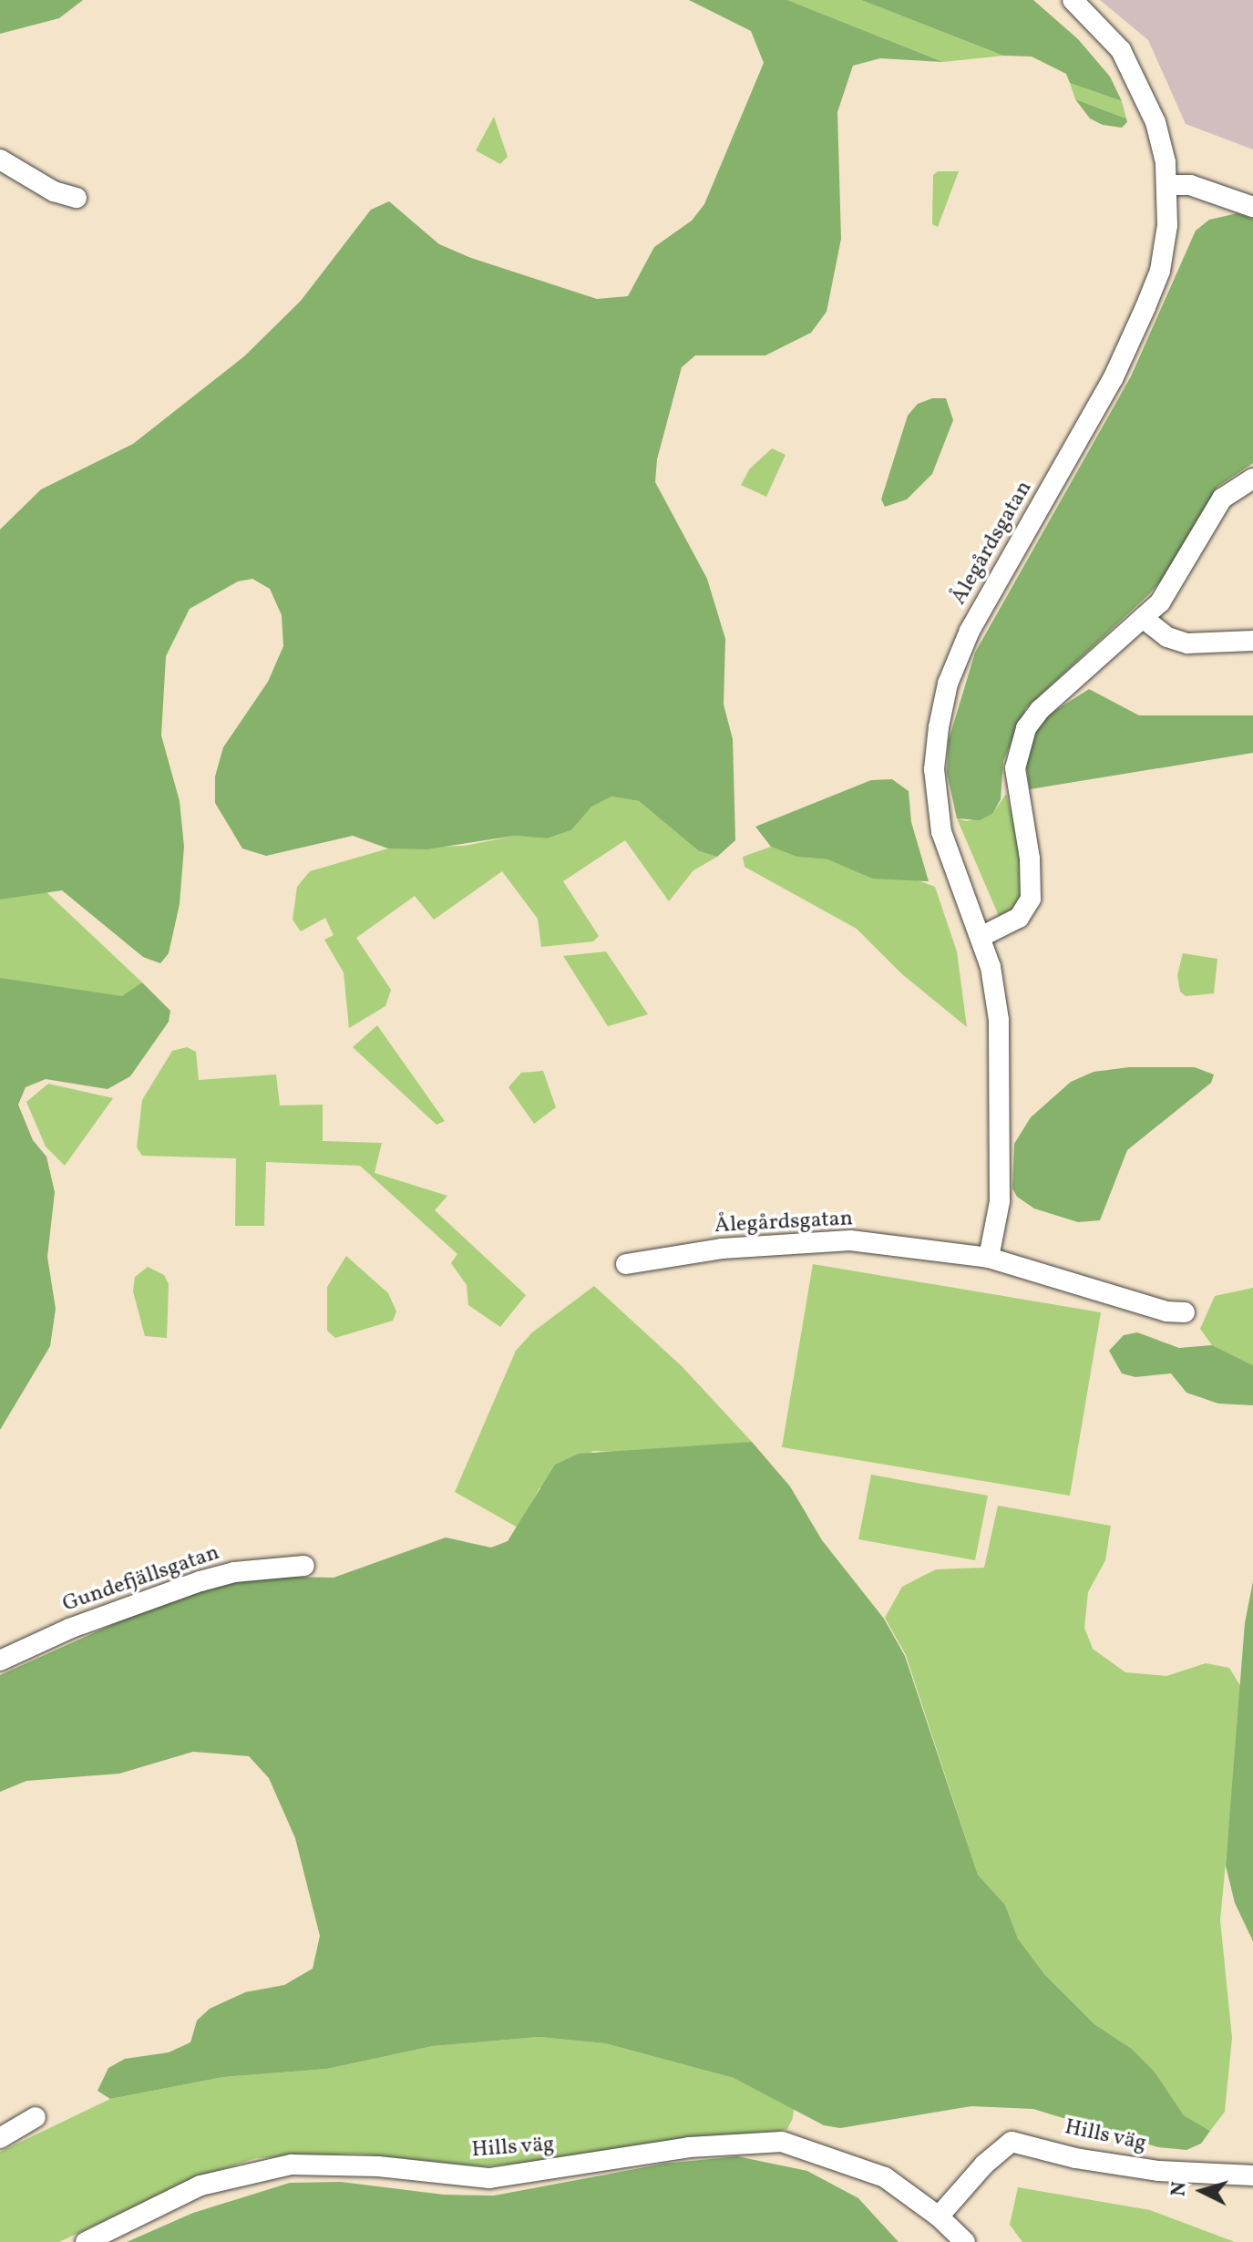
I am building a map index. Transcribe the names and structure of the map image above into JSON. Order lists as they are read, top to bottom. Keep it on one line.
{"streets":{"street":["Ålegårdsgatan","Gundefjällsgatan","Hills väg"]},"north":"left"}
